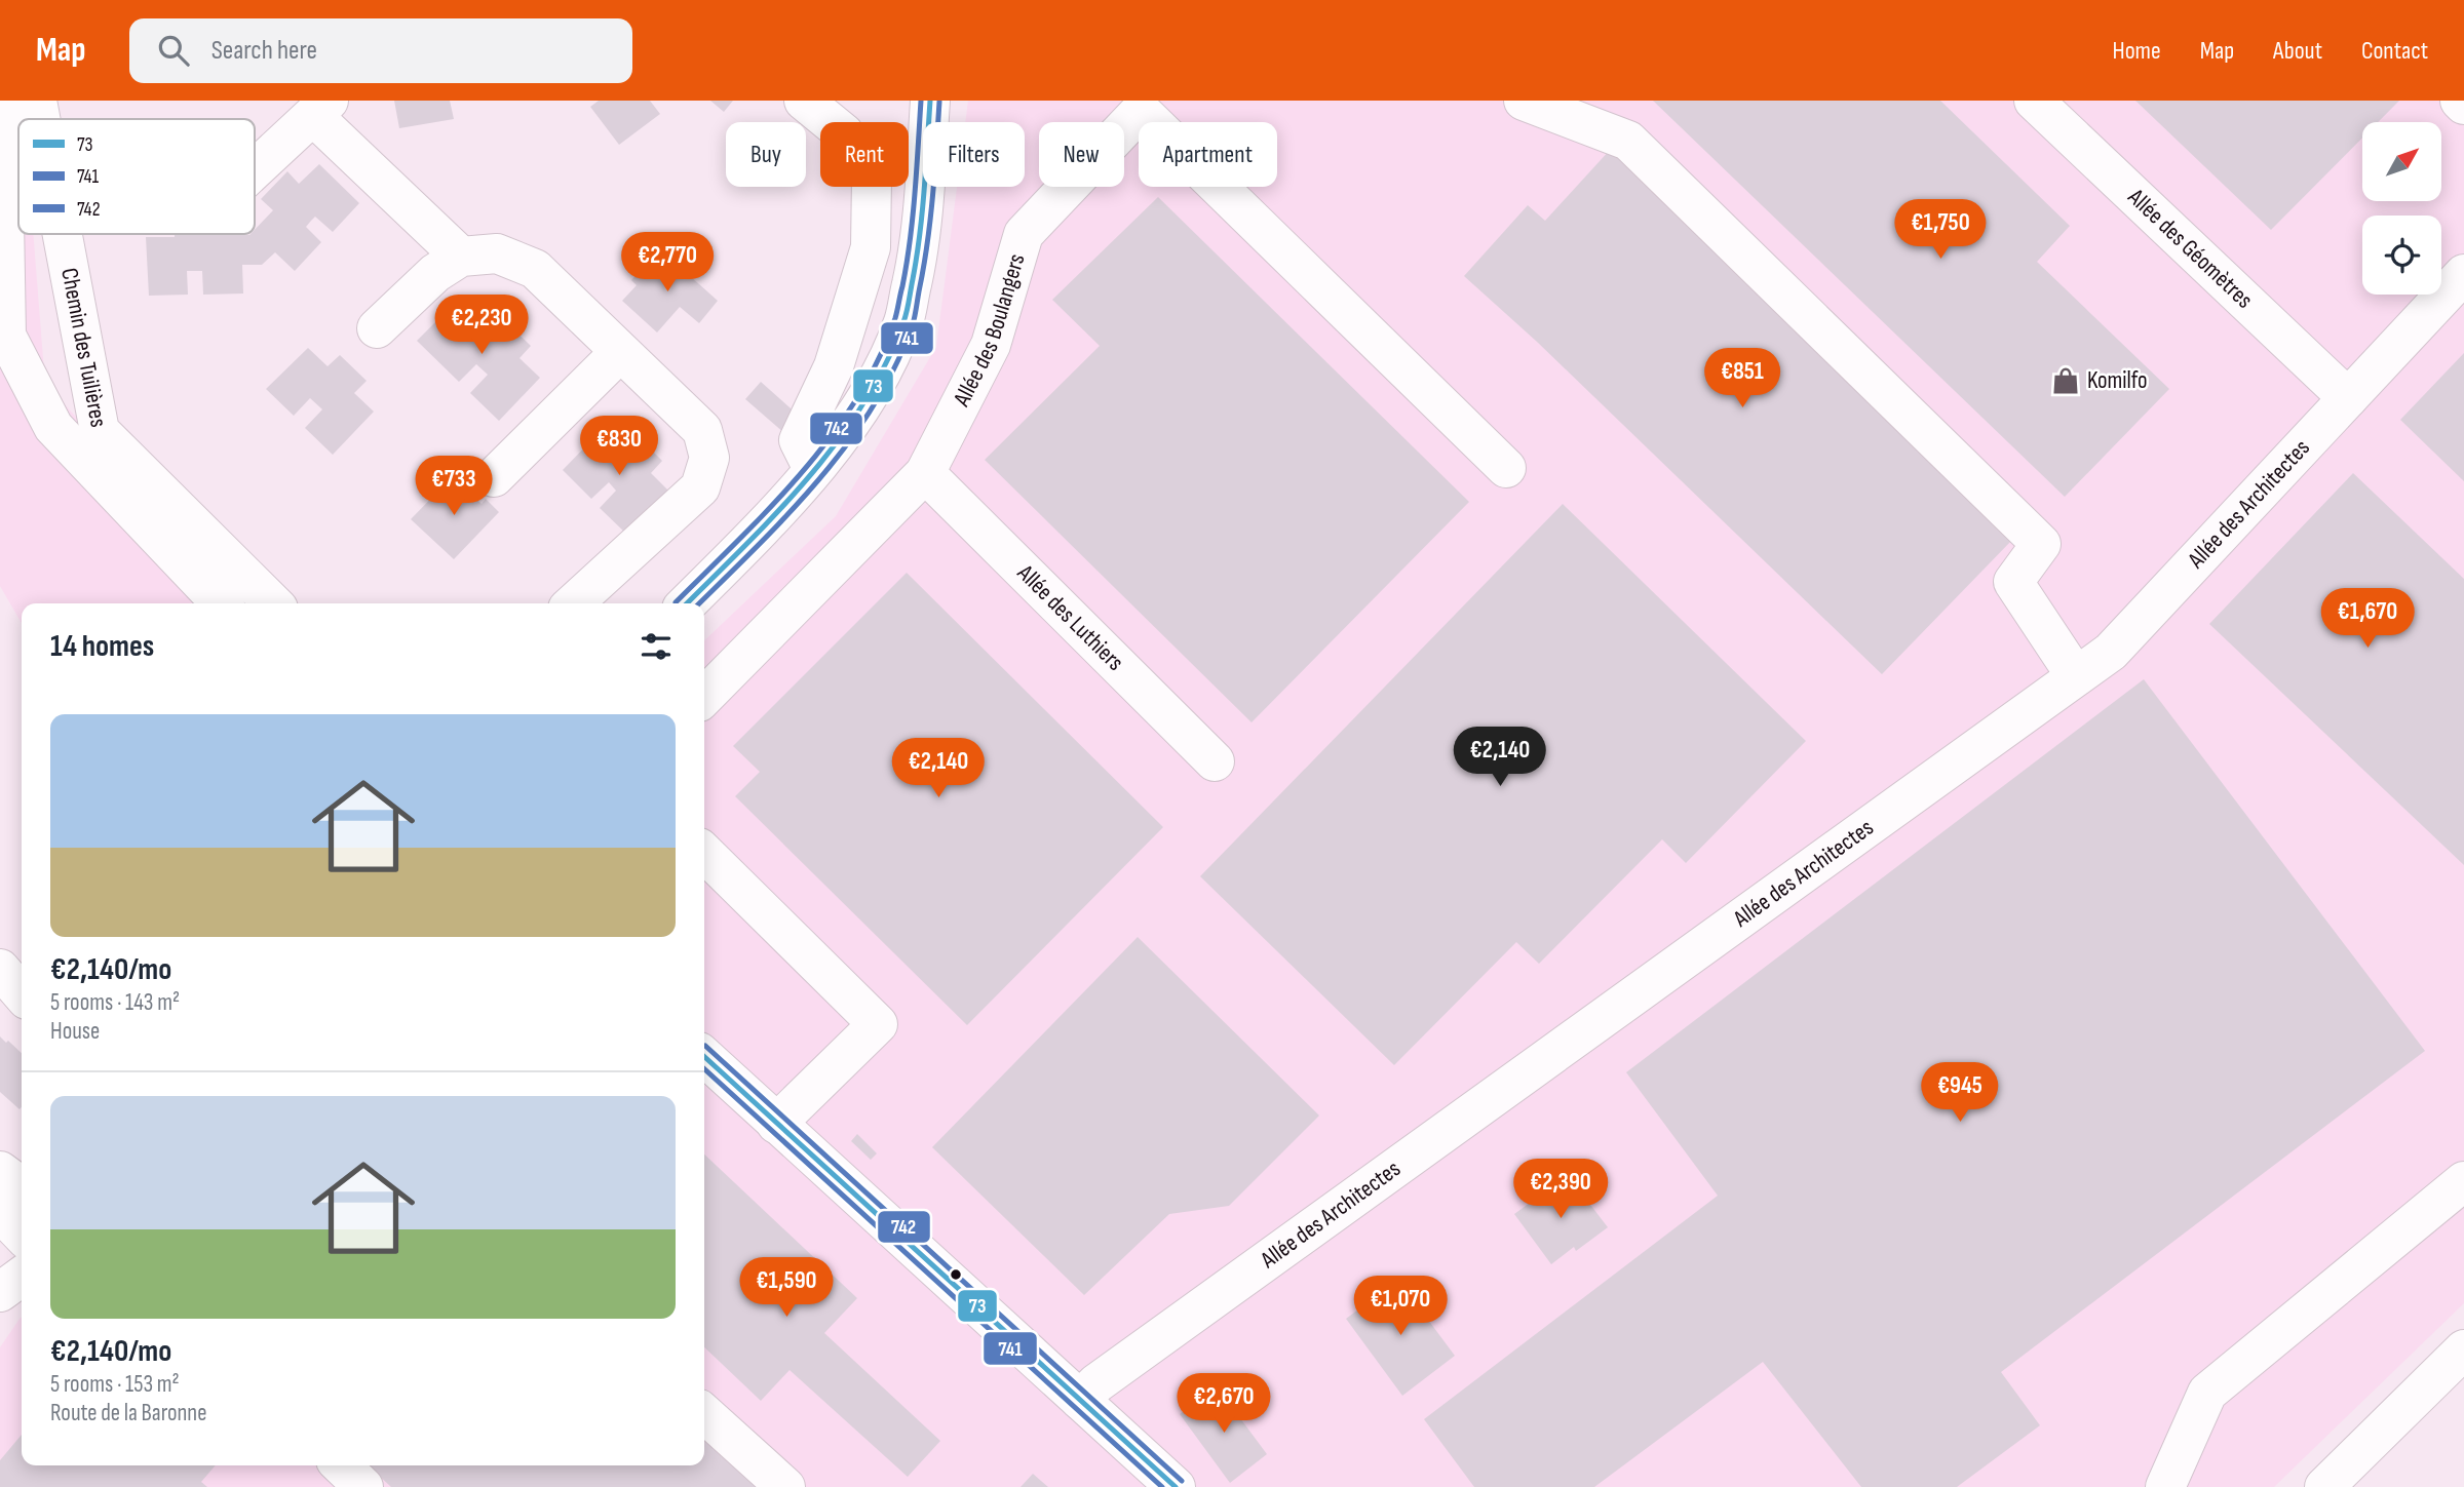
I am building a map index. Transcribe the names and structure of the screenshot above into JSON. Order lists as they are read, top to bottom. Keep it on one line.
{"streets":{"main road":["Allée des Géomètres","Allée des Boulangers","Chemin des Tuilières","Allée des Architectes","Allée des Luthiers"]},"crossings":[["Allée des Géomètres","Allée des Architectes"],["Allée des Boulangers","Allée des Luthiers"]],"places":{"shop":["Komilfo"]},"lines":["transit line 73","transit line 742","transit line 741"],"legend":["73","741","742"],"north":"top right","page":{"header":"Map","search":"Search here","nav":["Home","Map","About","Contact"],"chip":["Buy","Rent","Filters","New","Apartment"],"price":["€1,750","€2,770","€2,230","€851","€830","€733","€1,670","€2,140","€2,140","€945","€2,390","€1,590","€1,070","€2,670"],"heading":"14 homes","list":[{"name":"€2,140/mo","note":"5 rooms · 143 m² · House"},{"name":"€2,140/mo","note":"5 rooms · 153 m² · Route de la Baronne"}]}}
